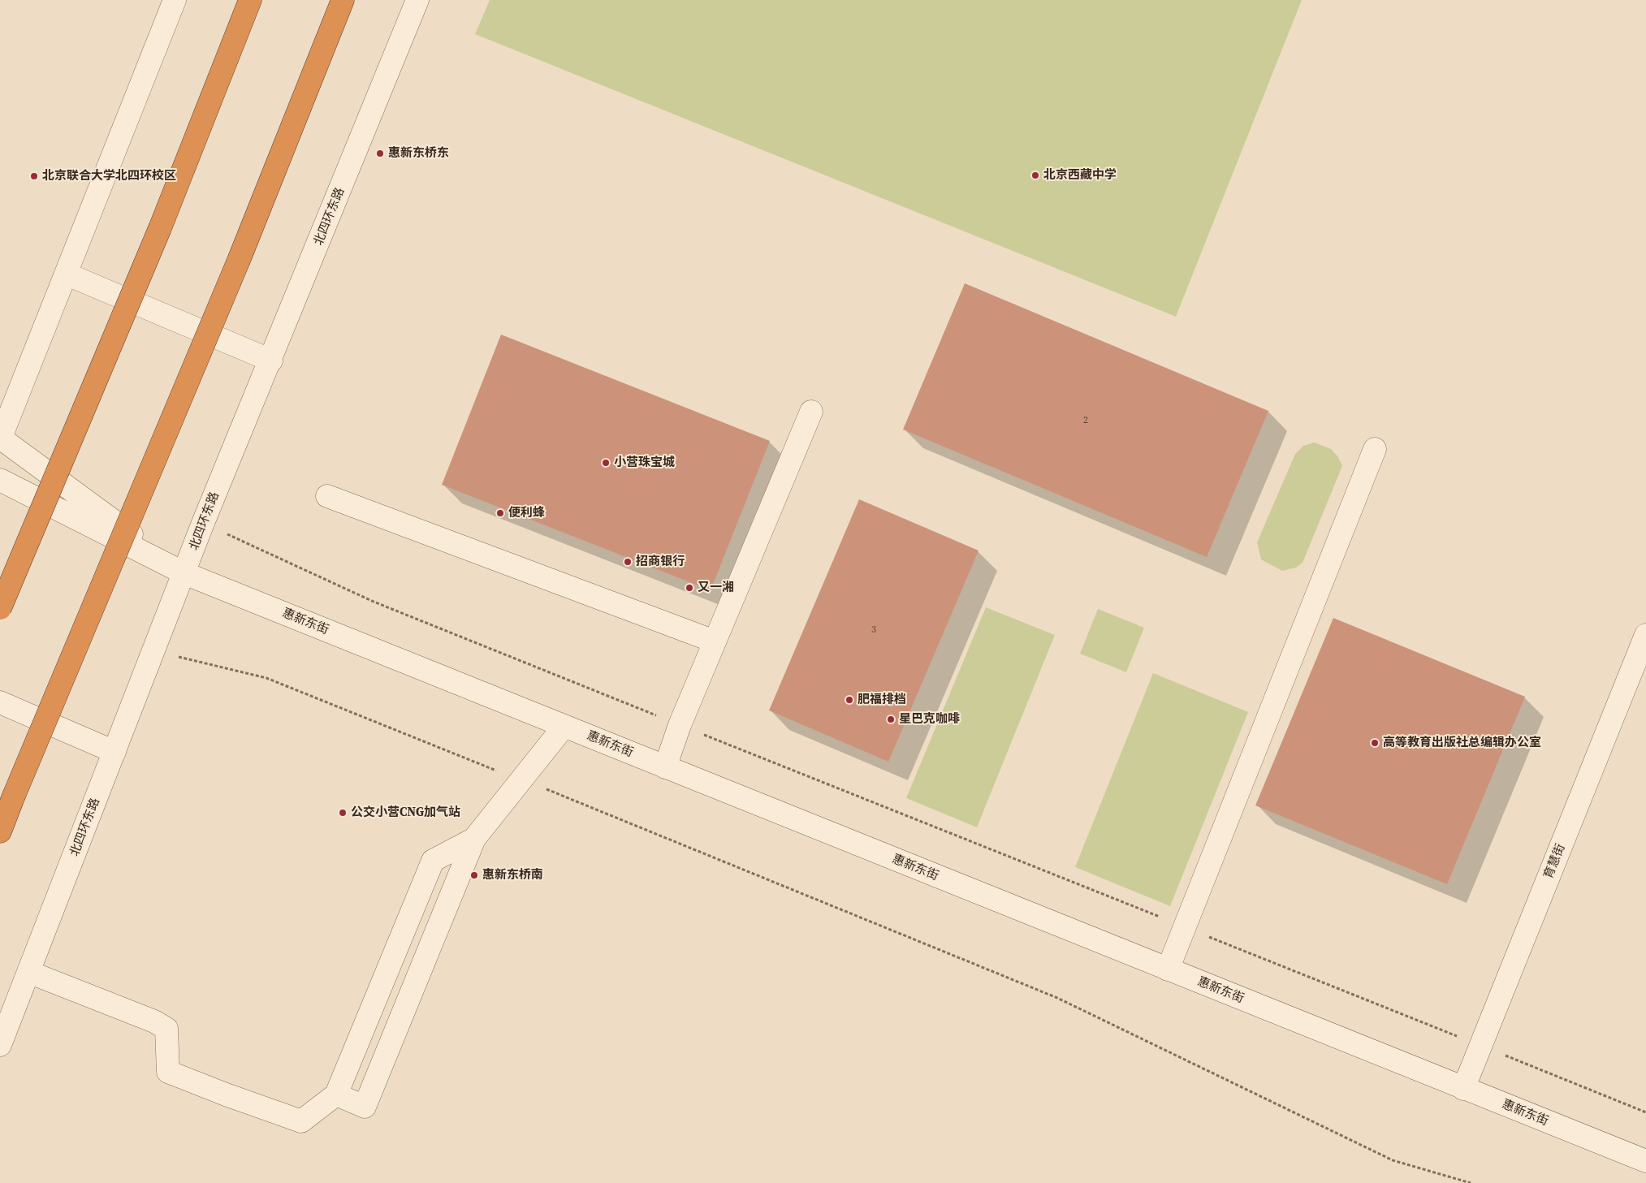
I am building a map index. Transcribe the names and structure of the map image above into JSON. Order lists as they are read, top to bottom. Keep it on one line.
{"streets":{"street":["北四环东路","惠新东街","育慧街"]},"crossings":[["北四环东路","惠新东街"],["惠新东街","育慧街"]],"places":["惠新东桥东","北京西藏中学","北京联合大学北四环校区","小营珠宝城","便利蜂","招商银行","又一湘","肥福排档","星巴克咖啡","高等教育出版社总编辑办公室","公交小营CNG加气站","惠新东桥南"],"house_numbers":["2","3"]}
